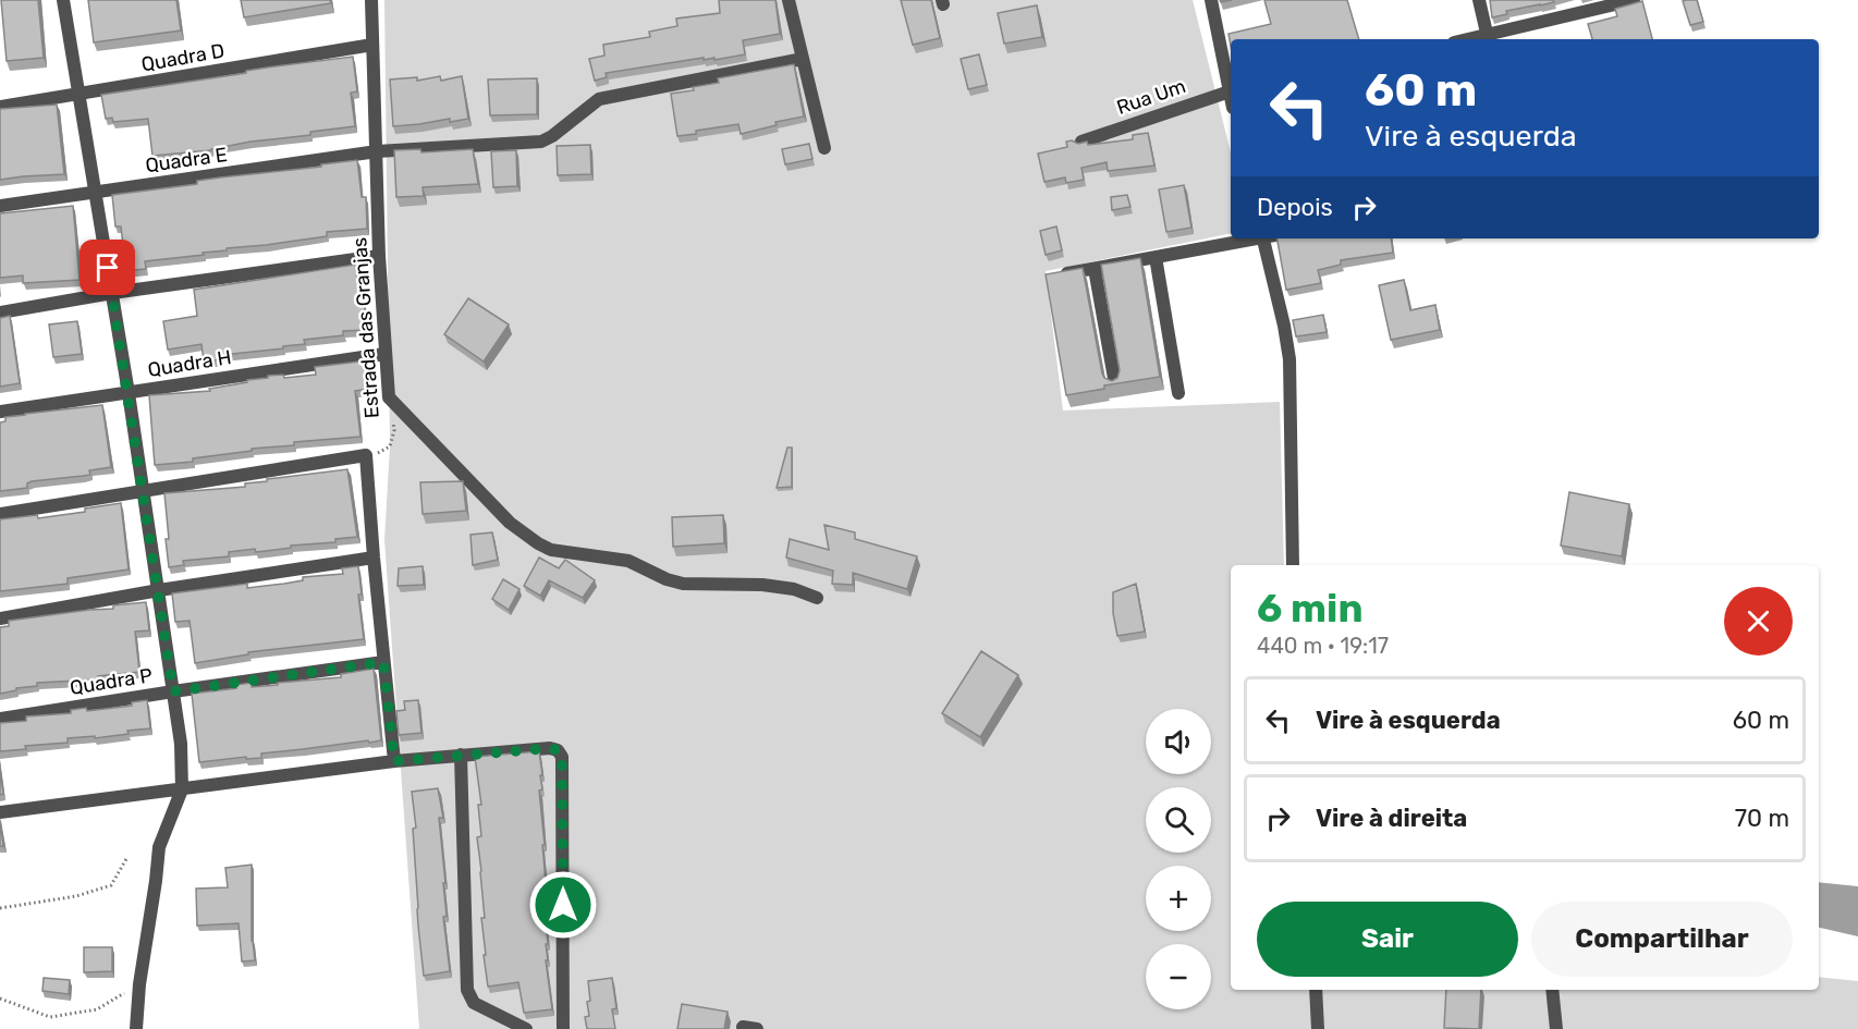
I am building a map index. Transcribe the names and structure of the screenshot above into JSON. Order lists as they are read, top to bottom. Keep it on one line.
{"streets":{"street":["Quadra D","Rua Um","Quadra E","Estrada das Granjas","Quadra H","Quadra P"]},"crossings":[["Quadra D","Estrada das Granjas"],["Quadra E","Estrada das Granjas"],["Estrada das Granjas","Quadra H"]],"page":{"turn":["60 m","Vire à esquerda"],"then":"Depois","heading":["6 min","440 m · 19:17"],"list":[{"name":"Vire à esquerda","value":"60 m"},{"name":"Vire à direita","value":"70 m"}],"map_buttons":["+","−"],"buttons":["Sair","Compartilhar"]}}
